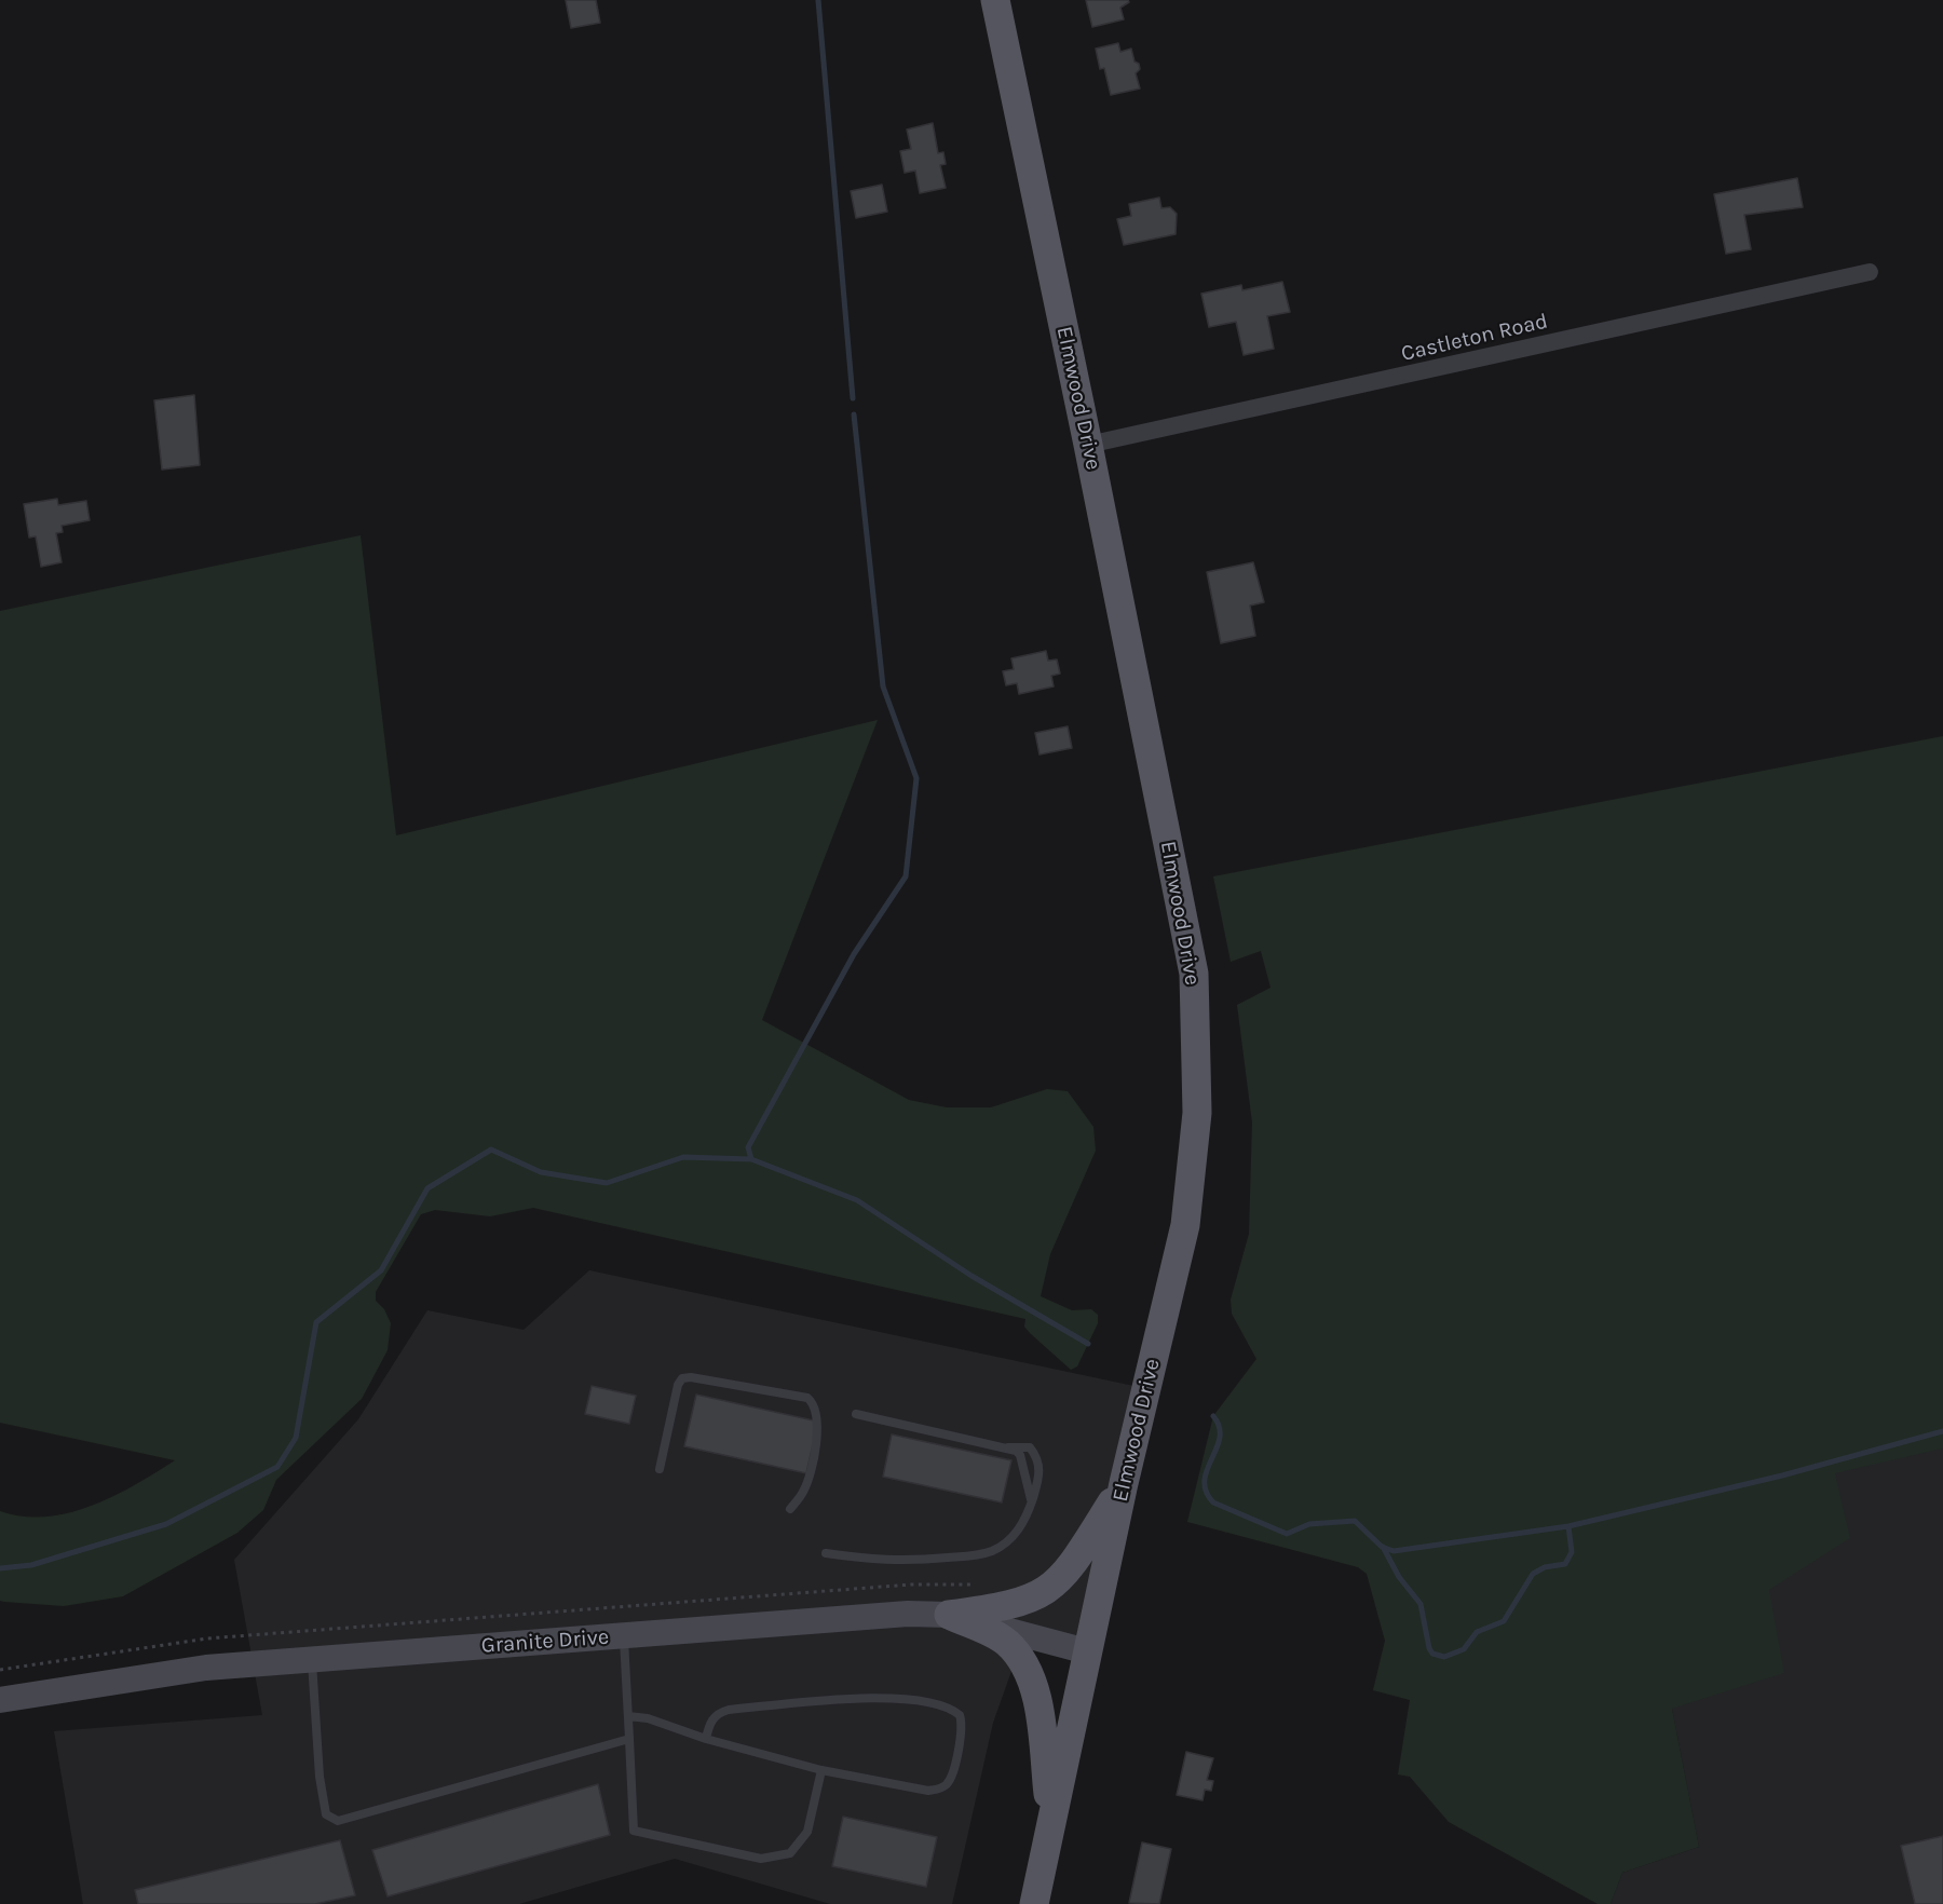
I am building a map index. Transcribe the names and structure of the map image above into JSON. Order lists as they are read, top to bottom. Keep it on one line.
{"streets":{"main road":["Elmwood Drive"],"street":["Castleton Road","Granite Drive"]},"crossings":[["Castleton Road","Elmwood Drive"],["Elmwood Drive","Granite Drive"]]}
